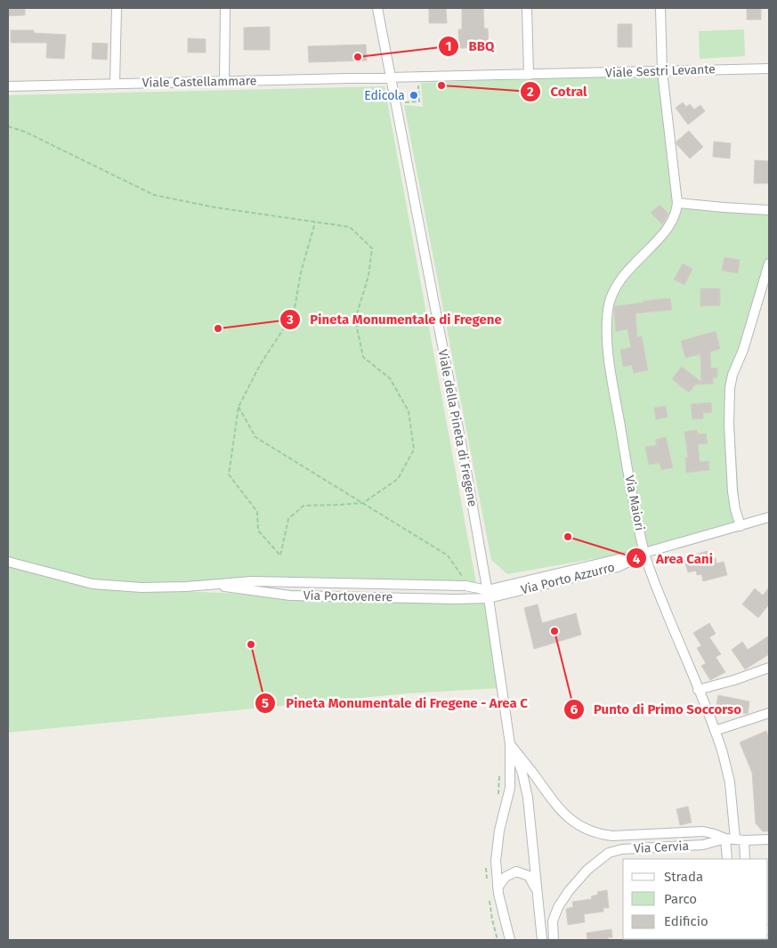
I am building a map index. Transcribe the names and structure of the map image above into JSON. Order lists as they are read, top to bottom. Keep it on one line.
{"streets":{"street":["Viale Sestri Levante","Viale Castellammare","Viale della Pineta di Fregene","Via Maiori","Via Porto Azzurro","Via Portovenere","Via Cervia"]},"crossings":[["Viale Sestri Levante","Viale Castellammare"],["Viale Sestri Levante","Viale della Pineta di Fregene"],["Viale Castellammare","Viale della Pineta di Fregene"],["Viale della Pineta di Fregene","Via Porto Azzurro"],["Viale della Pineta di Fregene","Via Portovenere"],["Via Maiori","Via Porto Azzurro"],["Via Maiori","Via Cervia"],["Via Porto Azzurro","Via Portovenere"]],"places":["BBQ","Cotral","Edicola","Pineta Monumentale di Fregene","Area Cani","Punto di Primo Soccorso","Pineta Monumentale di Fregene - Area C"],"legend":["Strada","Parco","Edificio"]}
